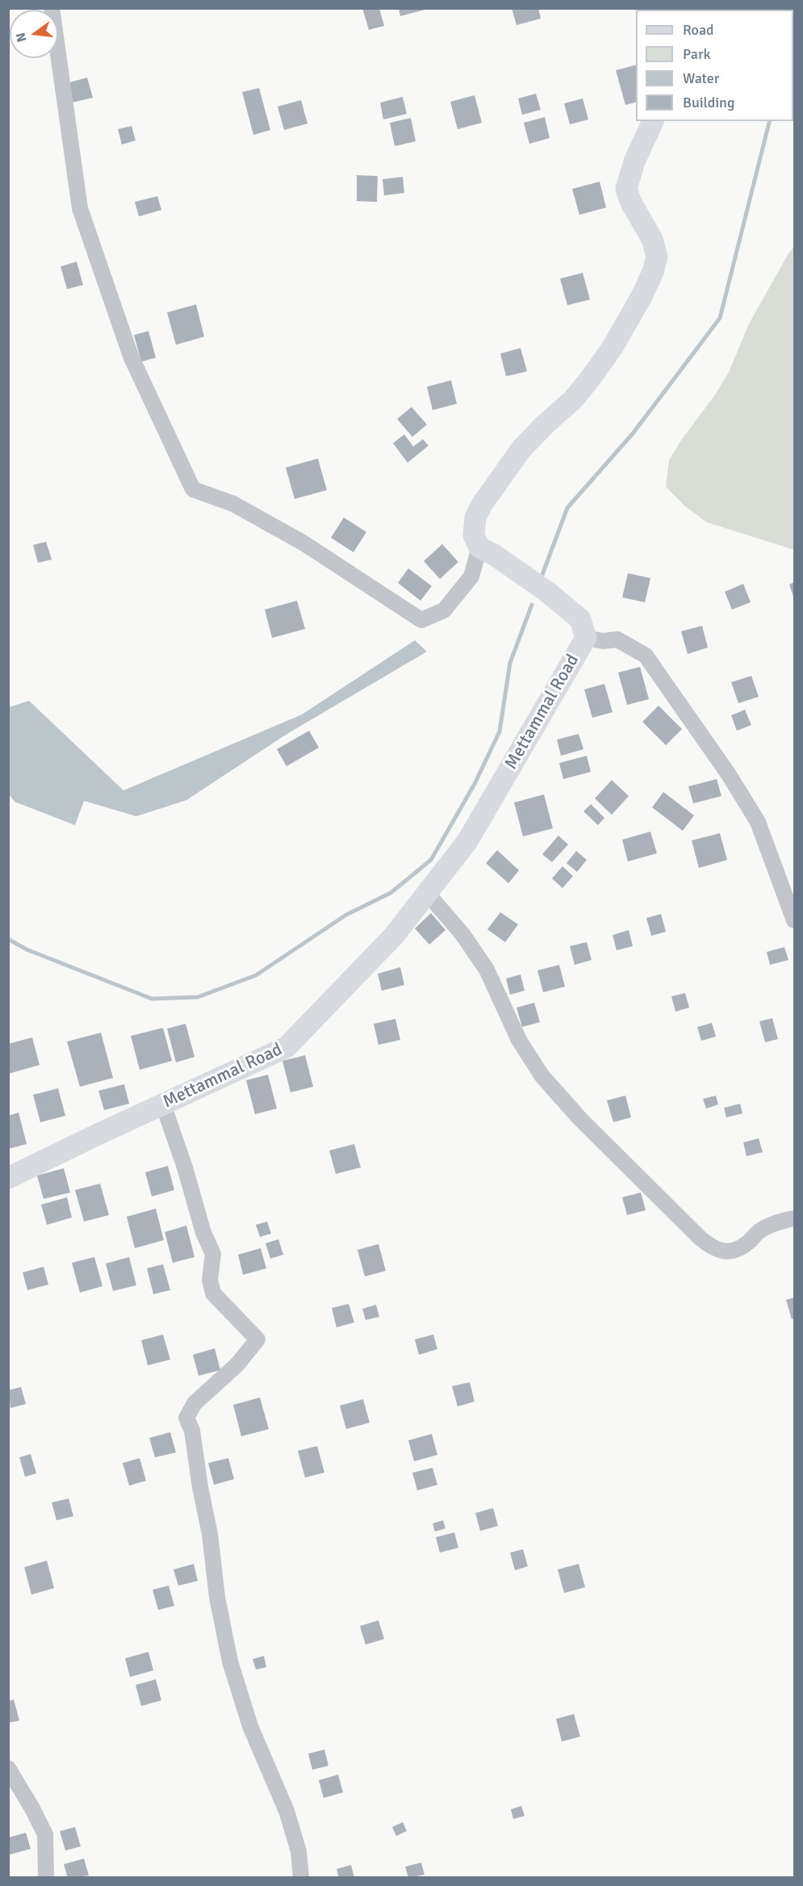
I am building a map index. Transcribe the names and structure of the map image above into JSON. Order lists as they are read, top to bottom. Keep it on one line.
{"streets":{"main road":["Mettammal Road"]},"legend":["Road","Park","Water","Building"],"north":"left"}
